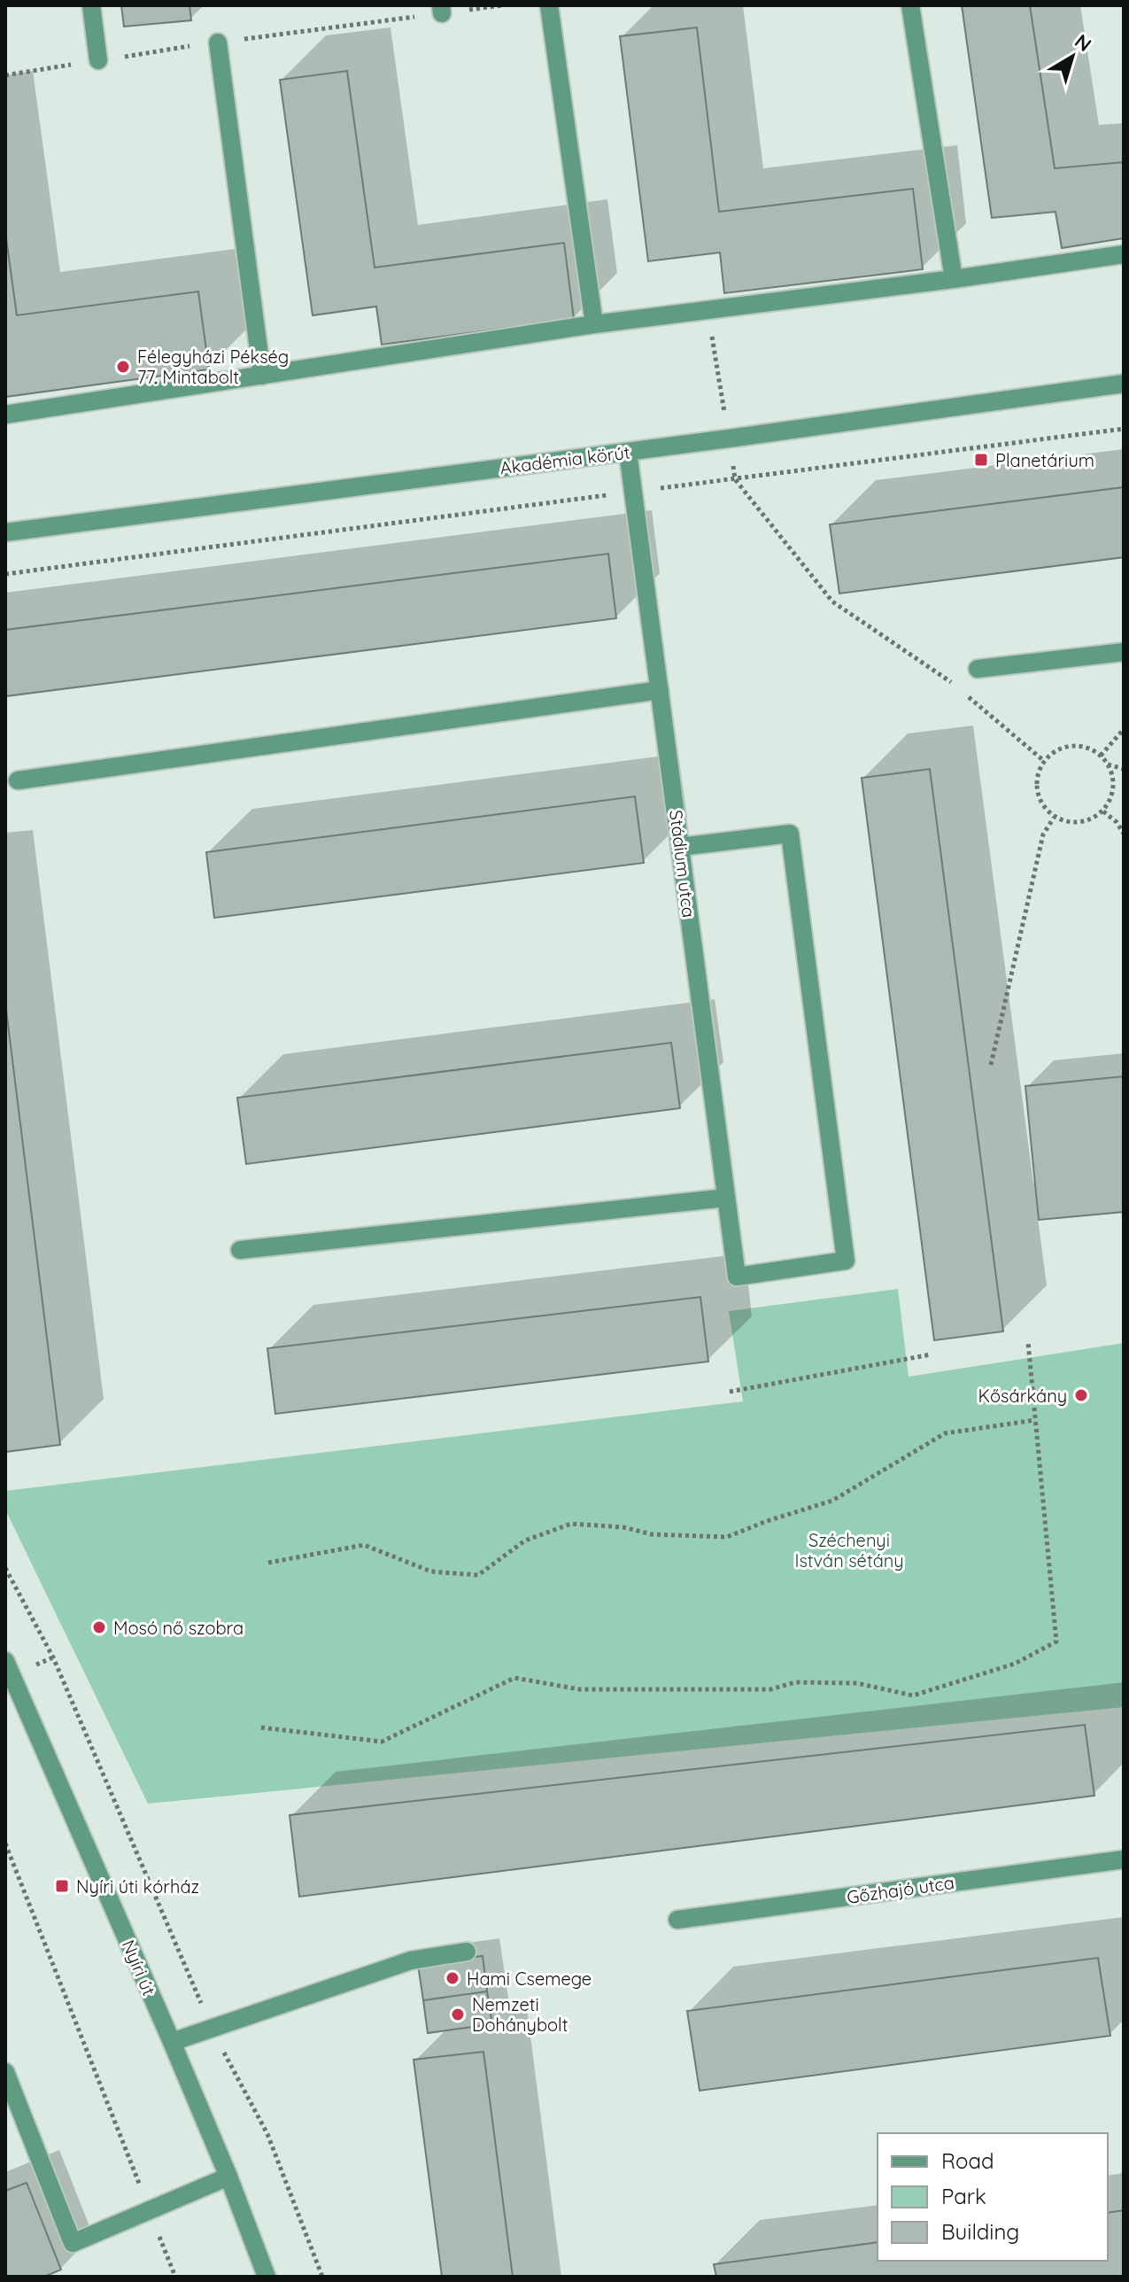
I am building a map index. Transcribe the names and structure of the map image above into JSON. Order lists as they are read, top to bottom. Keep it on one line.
{"streets":{"street":["Akadémia körút","Stádium utca","Gőzhajó utca","Nyíri út"]},"crossings":[["Akadémia körút","Stádium utca"]],"parks":["Széchenyi István sétány"],"places":{"other":["Félegyházi Pékség 77. Mintabolt","Kősárkány","Mosó nő szobra","Hami Csemege","Nemzeti Dohánybolt"],"transit":["Planetárium","Nyíri úti kórház"]},"legend":["Road","Park","Building"],"north":"top right"}
